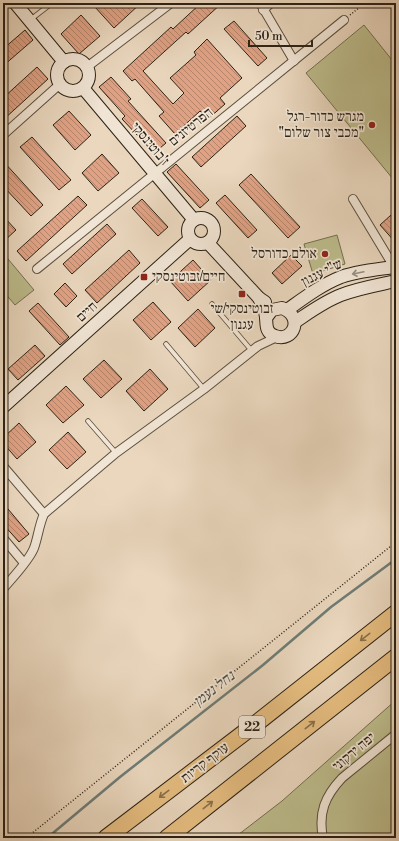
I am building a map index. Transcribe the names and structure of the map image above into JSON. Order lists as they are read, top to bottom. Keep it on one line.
{"streets":{"highway":["22","עוקף קריות"],"street":["הפרטיזנים","ז'בוטינסקי","ש\"י עגנון","חיים","יפה ירקוני"]},"crossings":[["הפרטיזנים","ז'בוטינסקי"],["ז'בוטינסקי","חיים"]],"water":["נחל נעמן"],"places":{"other":["מגרש כדור-רגל \"מכבי צור שלום\"","אולם כדורסל"],"transit":["חיים/זבוטינסקי","זבוטינסקי/שי עגנון"]},"scale_bar":"50 m"}
